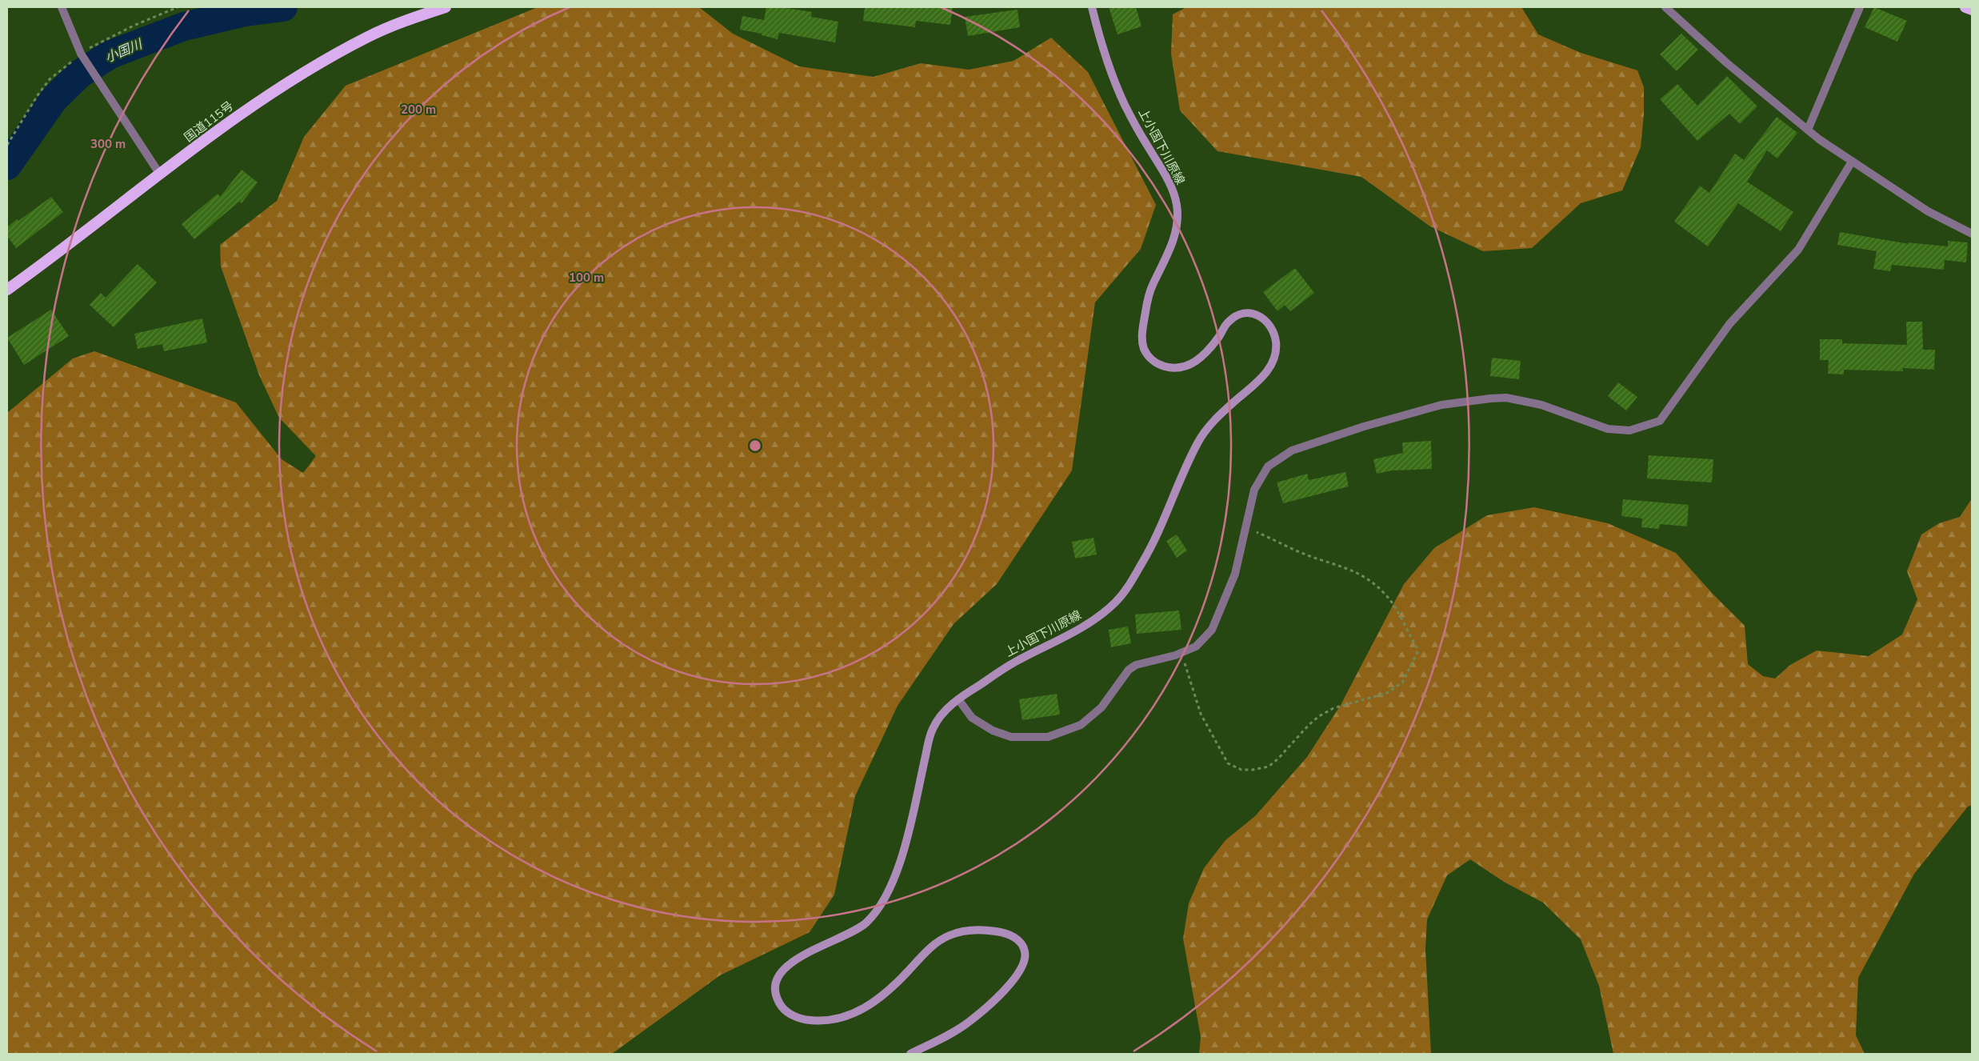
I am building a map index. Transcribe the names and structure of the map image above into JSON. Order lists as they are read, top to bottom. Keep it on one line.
{"streets":{"highway":["国道115号"],"main road":["上小国下川原線"]},"water":["小国川"],"rings":["200 m","300 m","100 m"]}
